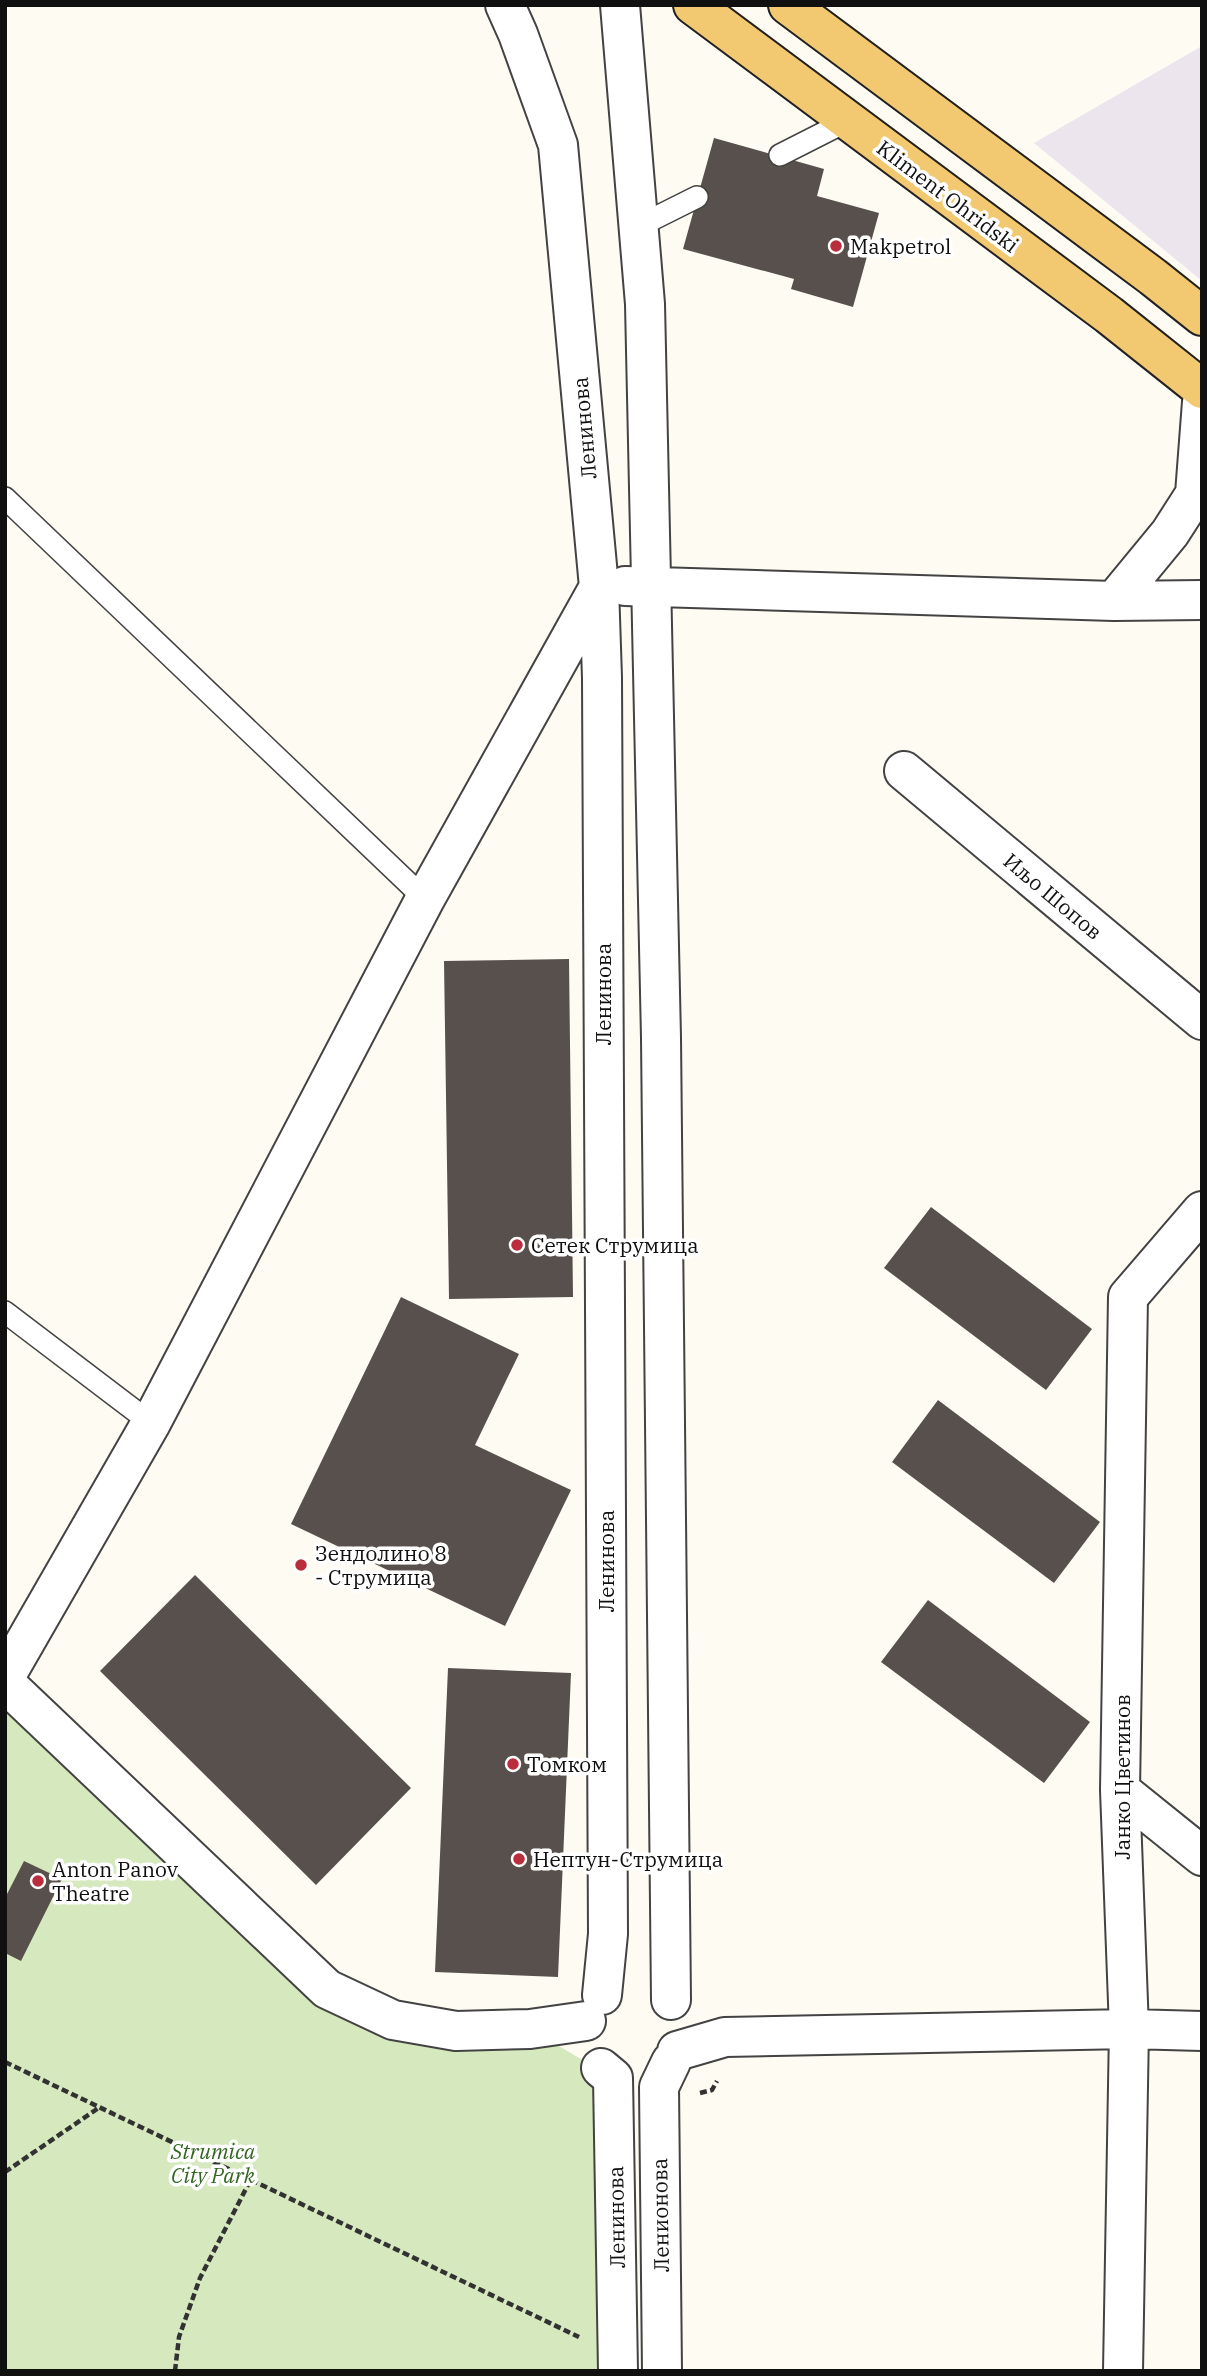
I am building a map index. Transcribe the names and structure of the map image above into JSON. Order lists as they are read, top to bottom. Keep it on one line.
{"streets":{"main road":["Kliment Ohridski"],"street":["Ленинова","Иљо Шопов","Јанко Цветинов","Ленионова"]},"crossings":[["Ленинова","Ленионова"]],"parks":["Strumica City Park"],"places":["Makpetrol","Сетек Струмица","Зендолино 8 - Струмица","Томком","Нептун-Струмица","Anton Panov Theatre"]}
